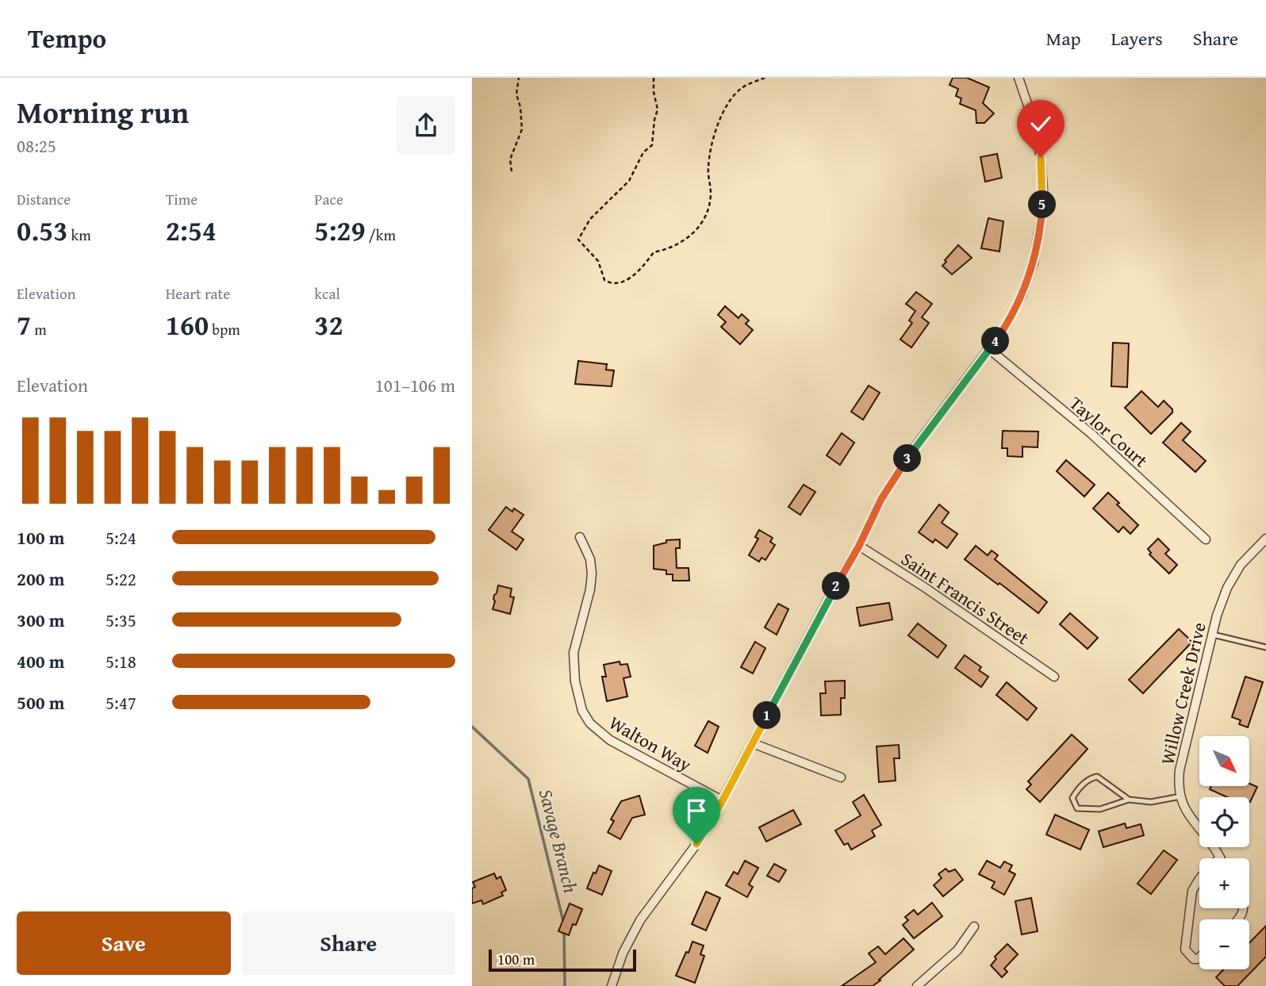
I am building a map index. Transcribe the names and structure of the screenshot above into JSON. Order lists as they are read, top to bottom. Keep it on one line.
{"streets":{"street":["Taylor Court","Saint Francis Street","Willow Creek Drive","Walton Way"]},"water":["Savage Branch"],"scale_bar":"100 m","north":"bottom right","page":{"header":"Tempo","nav":["Map","Layers","Share"],"heading":["Morning run","08:25"],"stats":[["Distance","0.53 km"],["Time","2:54"],["Pace","5:29 /km"],["Elevation","7 m"],["Heart rate","160 bpm"],["kcal","32"]],"pins":["5","4","3","2","1"],"chart":["Elevation","101–106 m"],"list":[{"name":"100 m","note":"5:24"},{"name":"200 m","note":"5:22"},{"name":"300 m","note":"5:35"},{"name":"400 m","note":"5:18"},{"name":"500 m","note":"5:47"}],"map_buttons":["+","−"],"buttons":["Save","Share"],"scale":"100 m"}}
